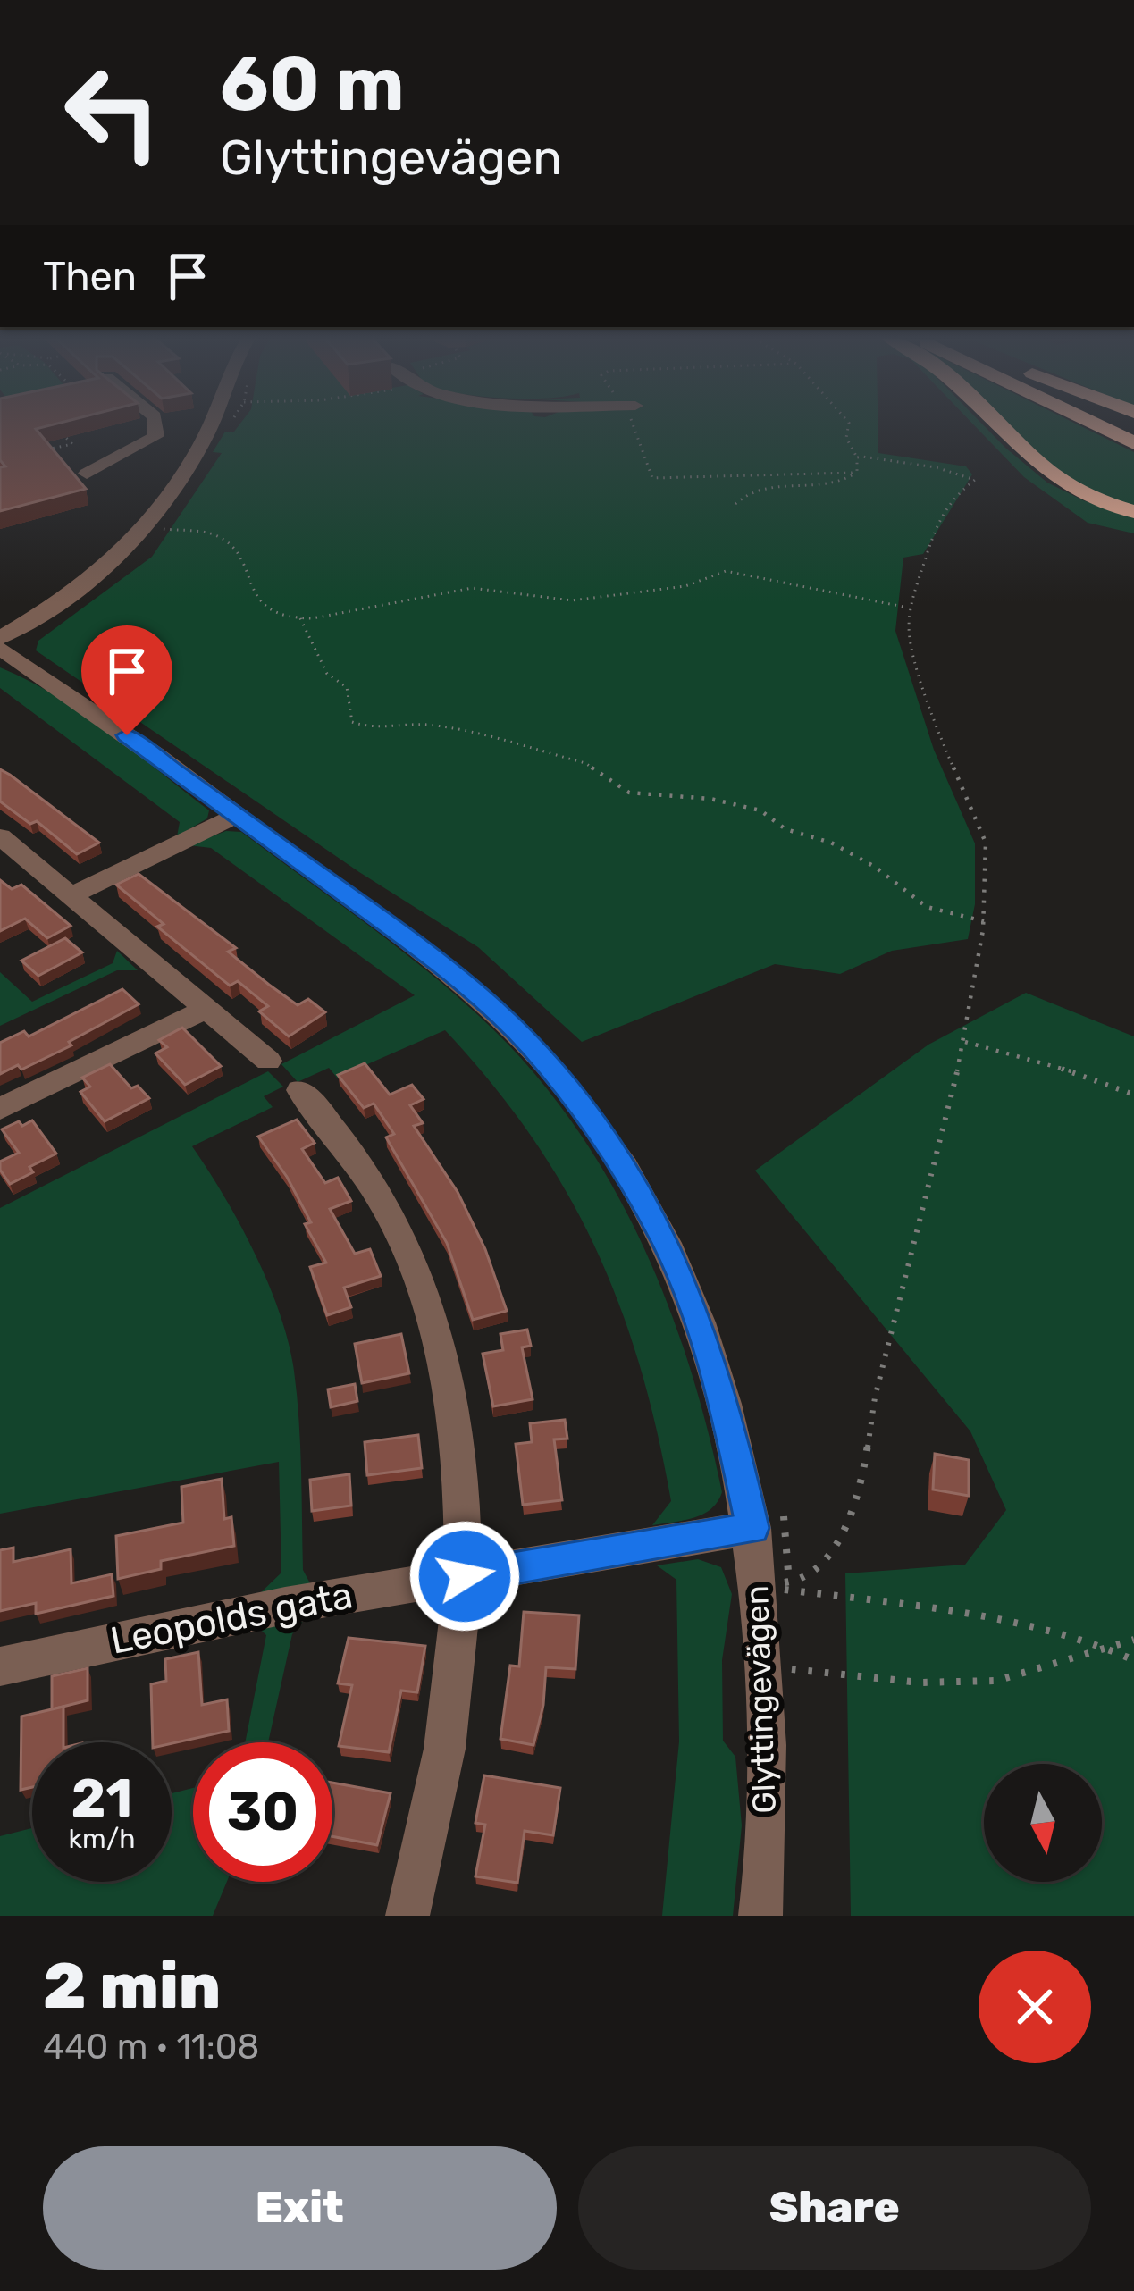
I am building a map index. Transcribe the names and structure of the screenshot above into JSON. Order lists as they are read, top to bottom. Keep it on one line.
{"streets":{"street":["Leopolds gata","Glyttingevägen"]},"crossings":[["Leopolds gata","Glyttingevägen"]],"north":"bottom","page":{"turn":["60 m","Glyttingevägen"],"then":"Then","speed":"21 km/h","limit":"30","heading":["2 min","440 m · 11:08"],"buttons":["Exit","Share"]}}
